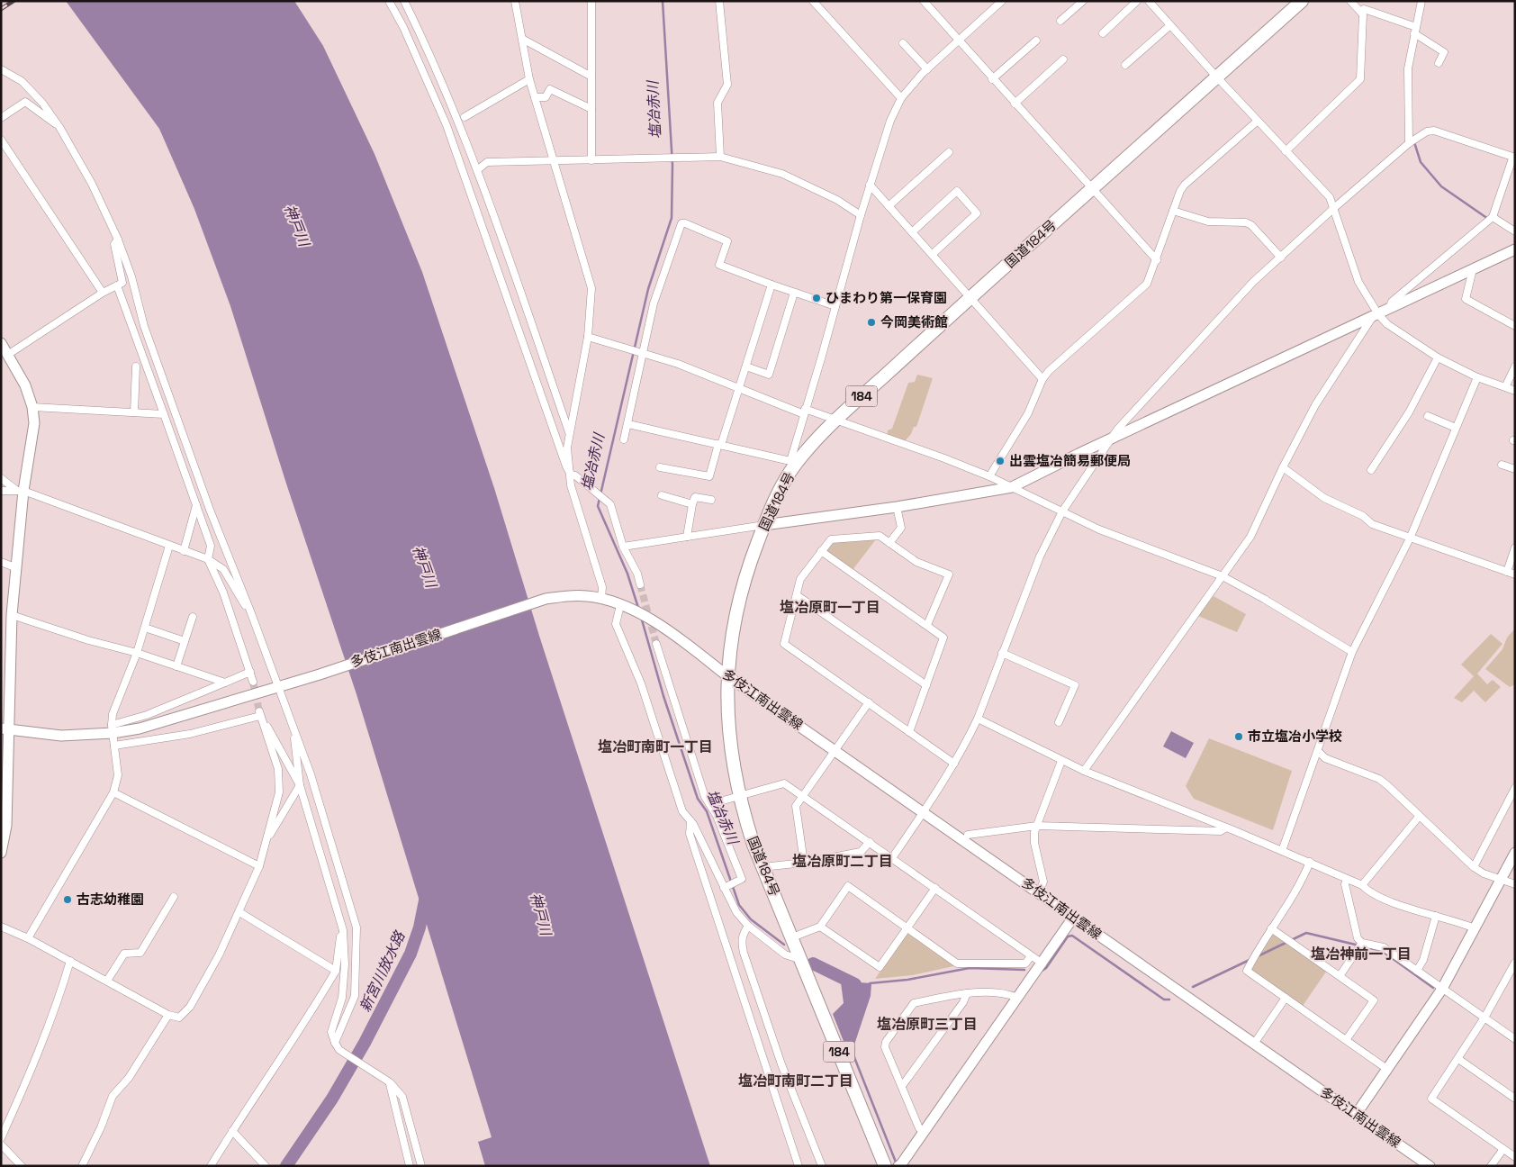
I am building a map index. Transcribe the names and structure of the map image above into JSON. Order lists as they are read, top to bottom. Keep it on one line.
{"streets":{"highway":["国道184号","184"],"street":["多伎江南出雲線"]},"crossings":[["国道184号","多伎江南出雲線"]],"districts":["塩冶原町一丁目","塩冶町南町一丁目","塩冶原町二丁目","塩冶神前一丁目","塩冶原町三丁目","塩冶町南町二丁目"],"water":["塩冶赤川","神戸川","新宮川放水路"],"places":["ひまわり第一保育園","今岡美術館","出雲塩冶簡易郵便局","市立塩冶小学校","古志幼稚園"]}
